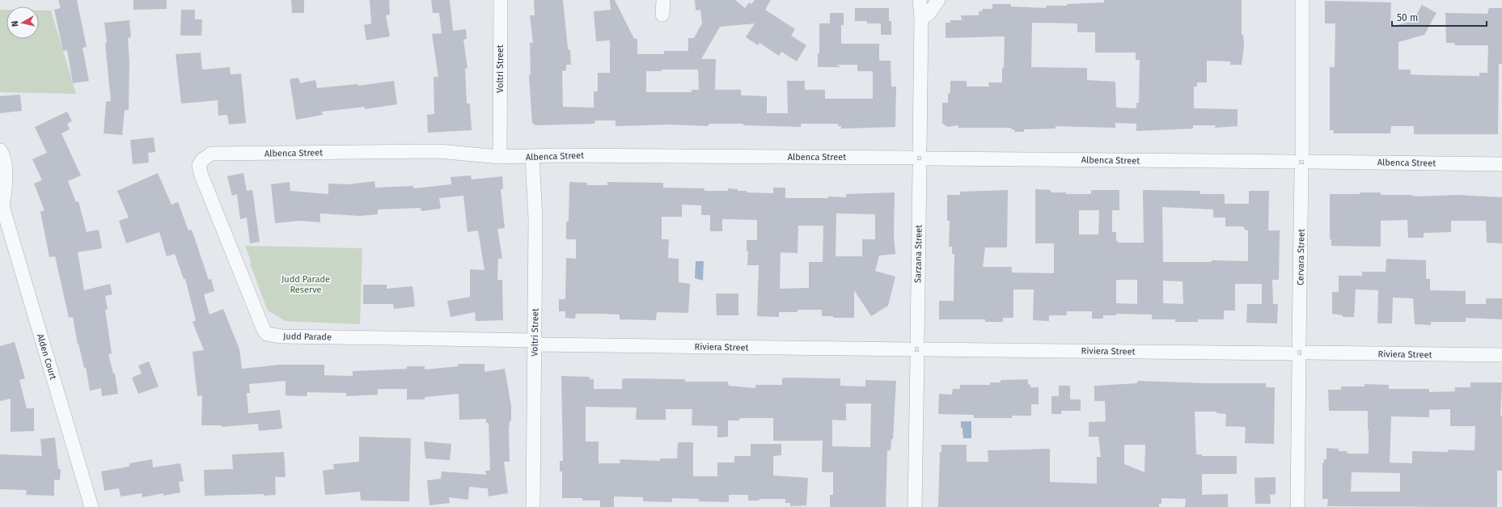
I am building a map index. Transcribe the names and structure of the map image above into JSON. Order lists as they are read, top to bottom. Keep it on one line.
{"streets":{"street":["Voltri Street","Albenca Street","Sarzana Street","Cervara Street","Judd Parade","Riviera Street","Alden Court"]},"crossings":[["Voltri Street","Albenca Street"],["Voltri Street","Judd Parade"],["Voltri Street","Riviera Street"],["Albenca Street","Sarzana Street"],["Albenca Street","Cervara Street"],["Albenca Street","Judd Parade"],["Sarzana Street","Riviera Street"],["Cervara Street","Riviera Street"],["Judd Parade","Riviera Street"]],"parks":["Judd Parade Reserve"],"scale_bar":"50 m","north":"left"}
